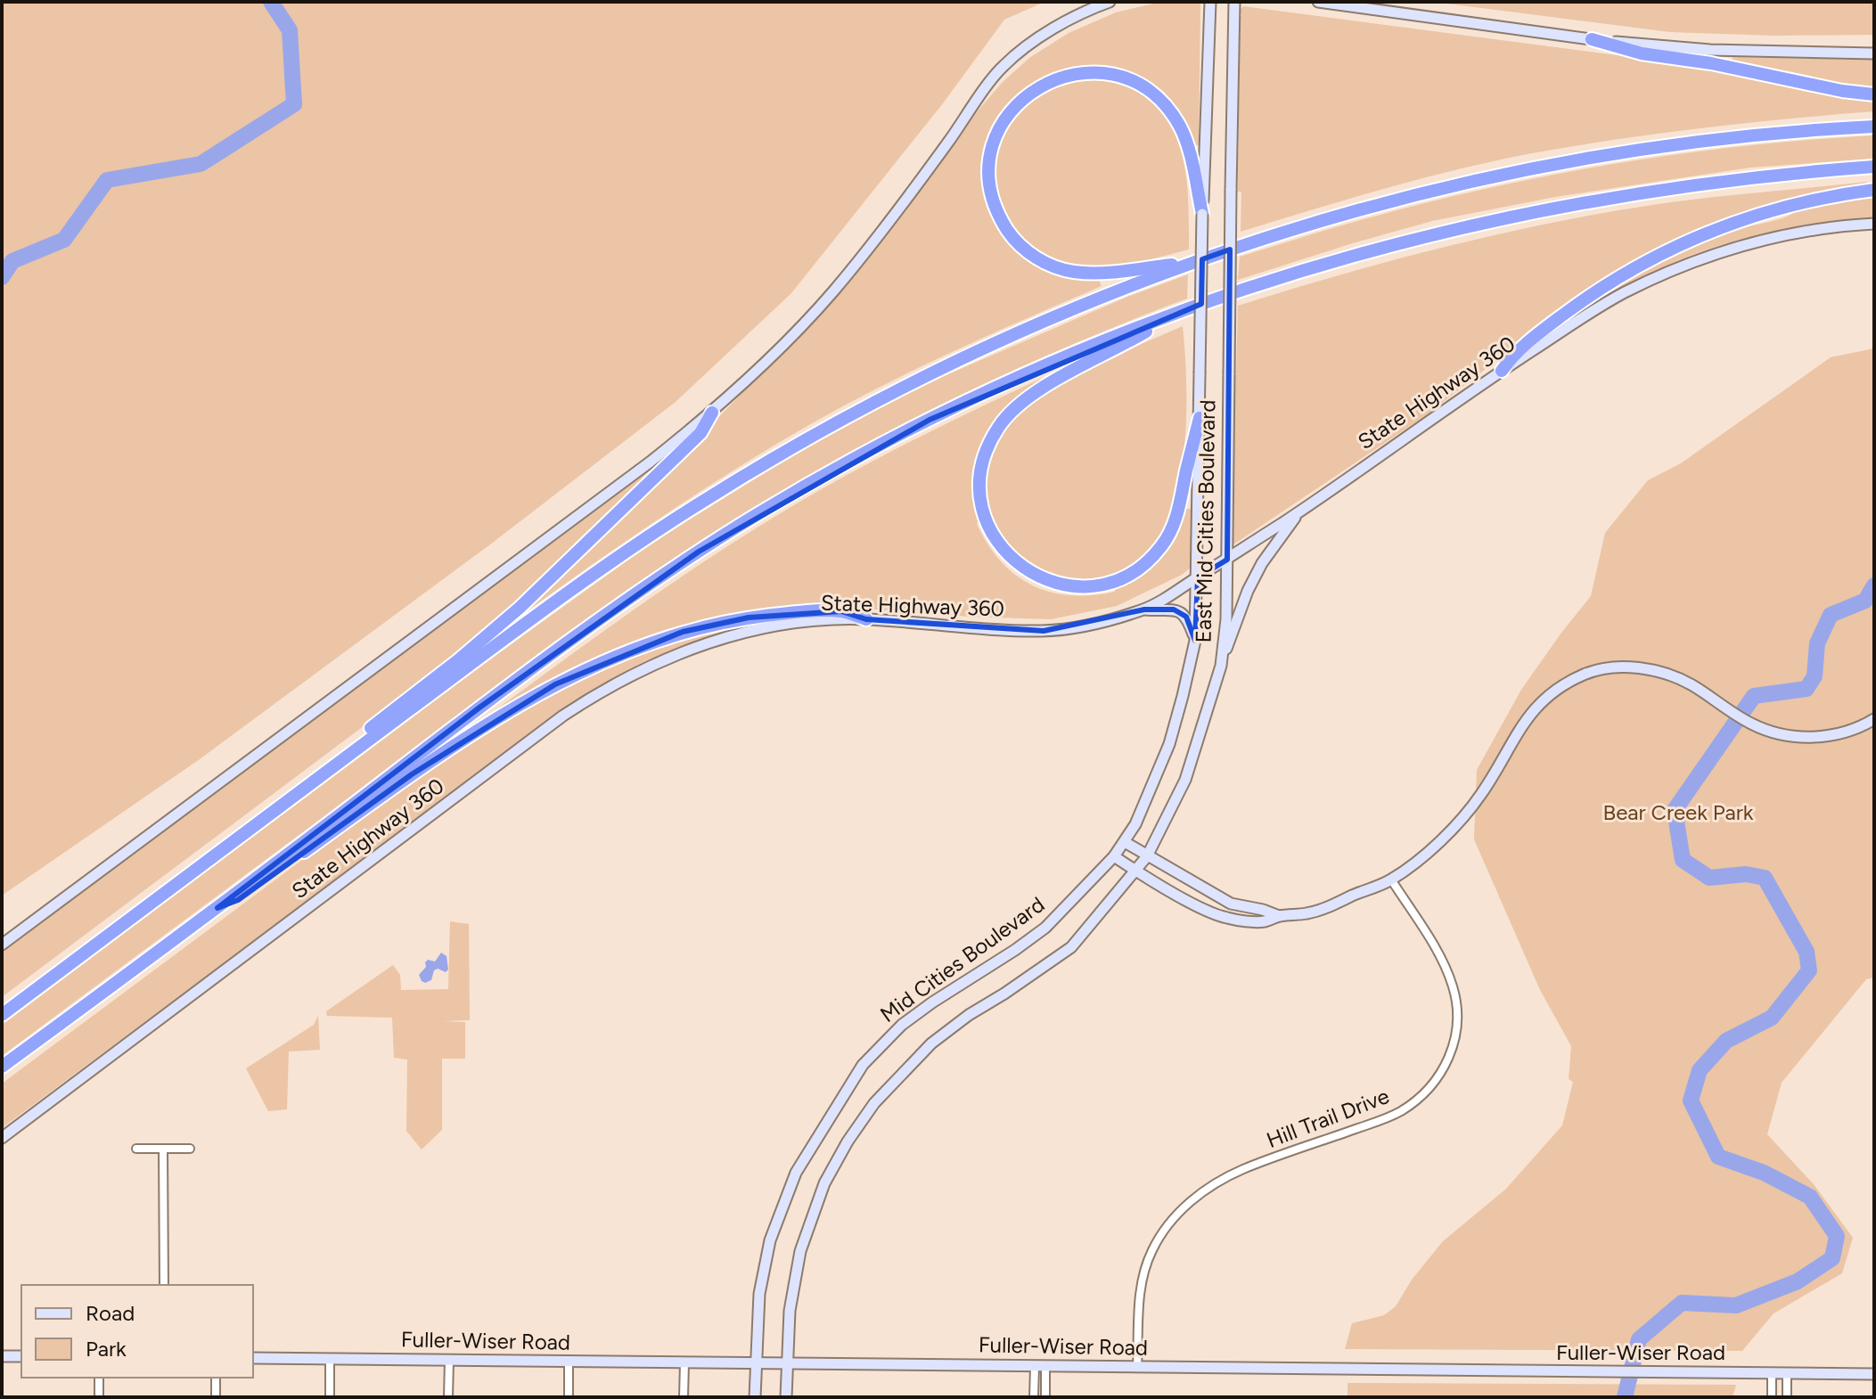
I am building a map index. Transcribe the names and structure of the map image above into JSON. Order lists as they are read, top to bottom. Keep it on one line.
{"streets":{"main road":["State Highway 360","East Mid Cities Boulevard","Mid Cities Boulevard","Fuller-Wiser Road"],"street":["Hill Trail Drive"]},"crossings":[["State Highway 360","East Mid Cities Boulevard"],["East Mid Cities Boulevard","Mid Cities Boulevard"],["East Mid Cities Boulevard","Fuller-Wiser Road"],["Mid Cities Boulevard","Fuller-Wiser Road"],["Hill Trail Drive","Fuller-Wiser Road"]],"parks":["Bear Creek Park"],"legend":["Road","Park"]}
